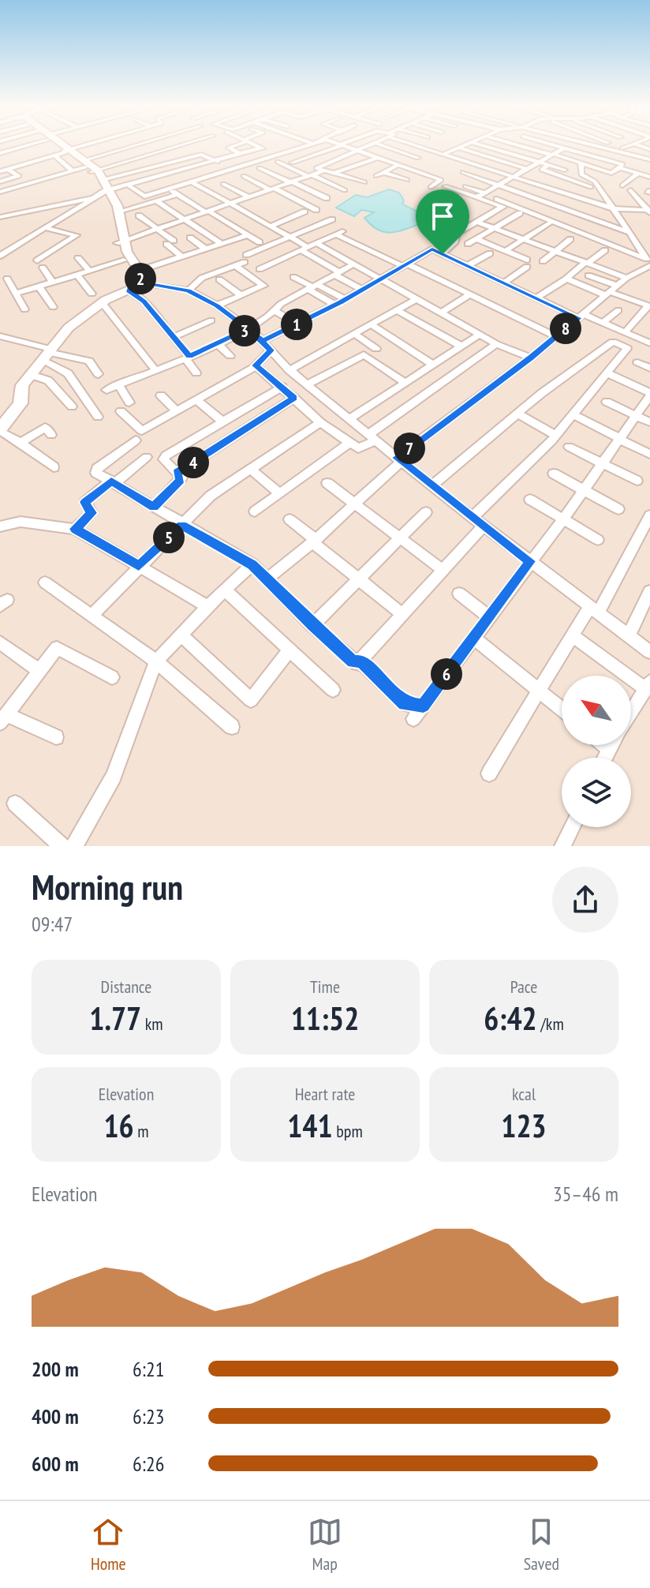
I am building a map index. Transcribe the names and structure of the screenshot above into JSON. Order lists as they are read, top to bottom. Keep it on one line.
{"north":"top left","page":{"pins":["2","1","8","3","7","4","5","6"],"heading":["Morning run","09:47"],"stats":[["Distance","1.77 km"],["Time","11:52"],["Pace","6:42 /km"],["Elevation","16 m"],["Heart rate","141 bpm"],["kcal","123"]],"chart":["Elevation","35–46 m"],"list":[{"name":"200 m","note":"6:21"},{"name":"400 m","note":"6:23"},{"name":"600 m","note":"6:26"}],"tabs":["Home","Map","Saved"]}}
